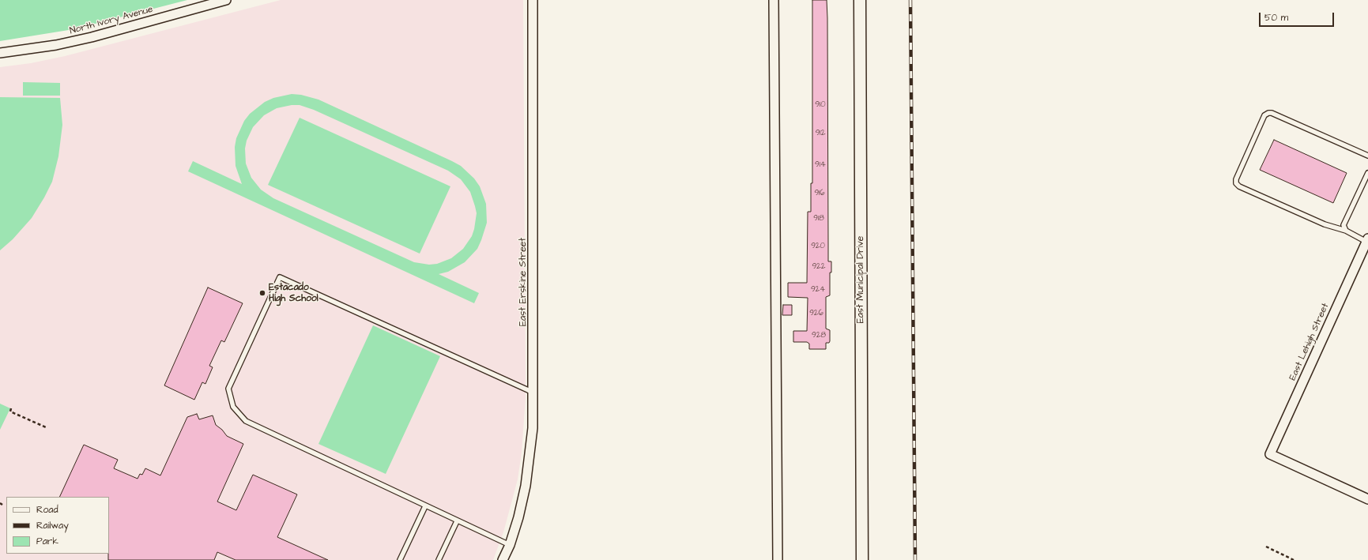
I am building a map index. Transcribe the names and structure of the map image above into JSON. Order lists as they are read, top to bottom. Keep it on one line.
{"streets":{"street":["North Ivory Avenue","East Municipal Drive","East Erskine Street","East Lehigh Street"]},"places":["Estacado High School"],"house_numbers":["910","912","914","916","918","920","922","924","926","928"],"legend":["Road","Railway","Park"],"scale_bar":"50 m"}
